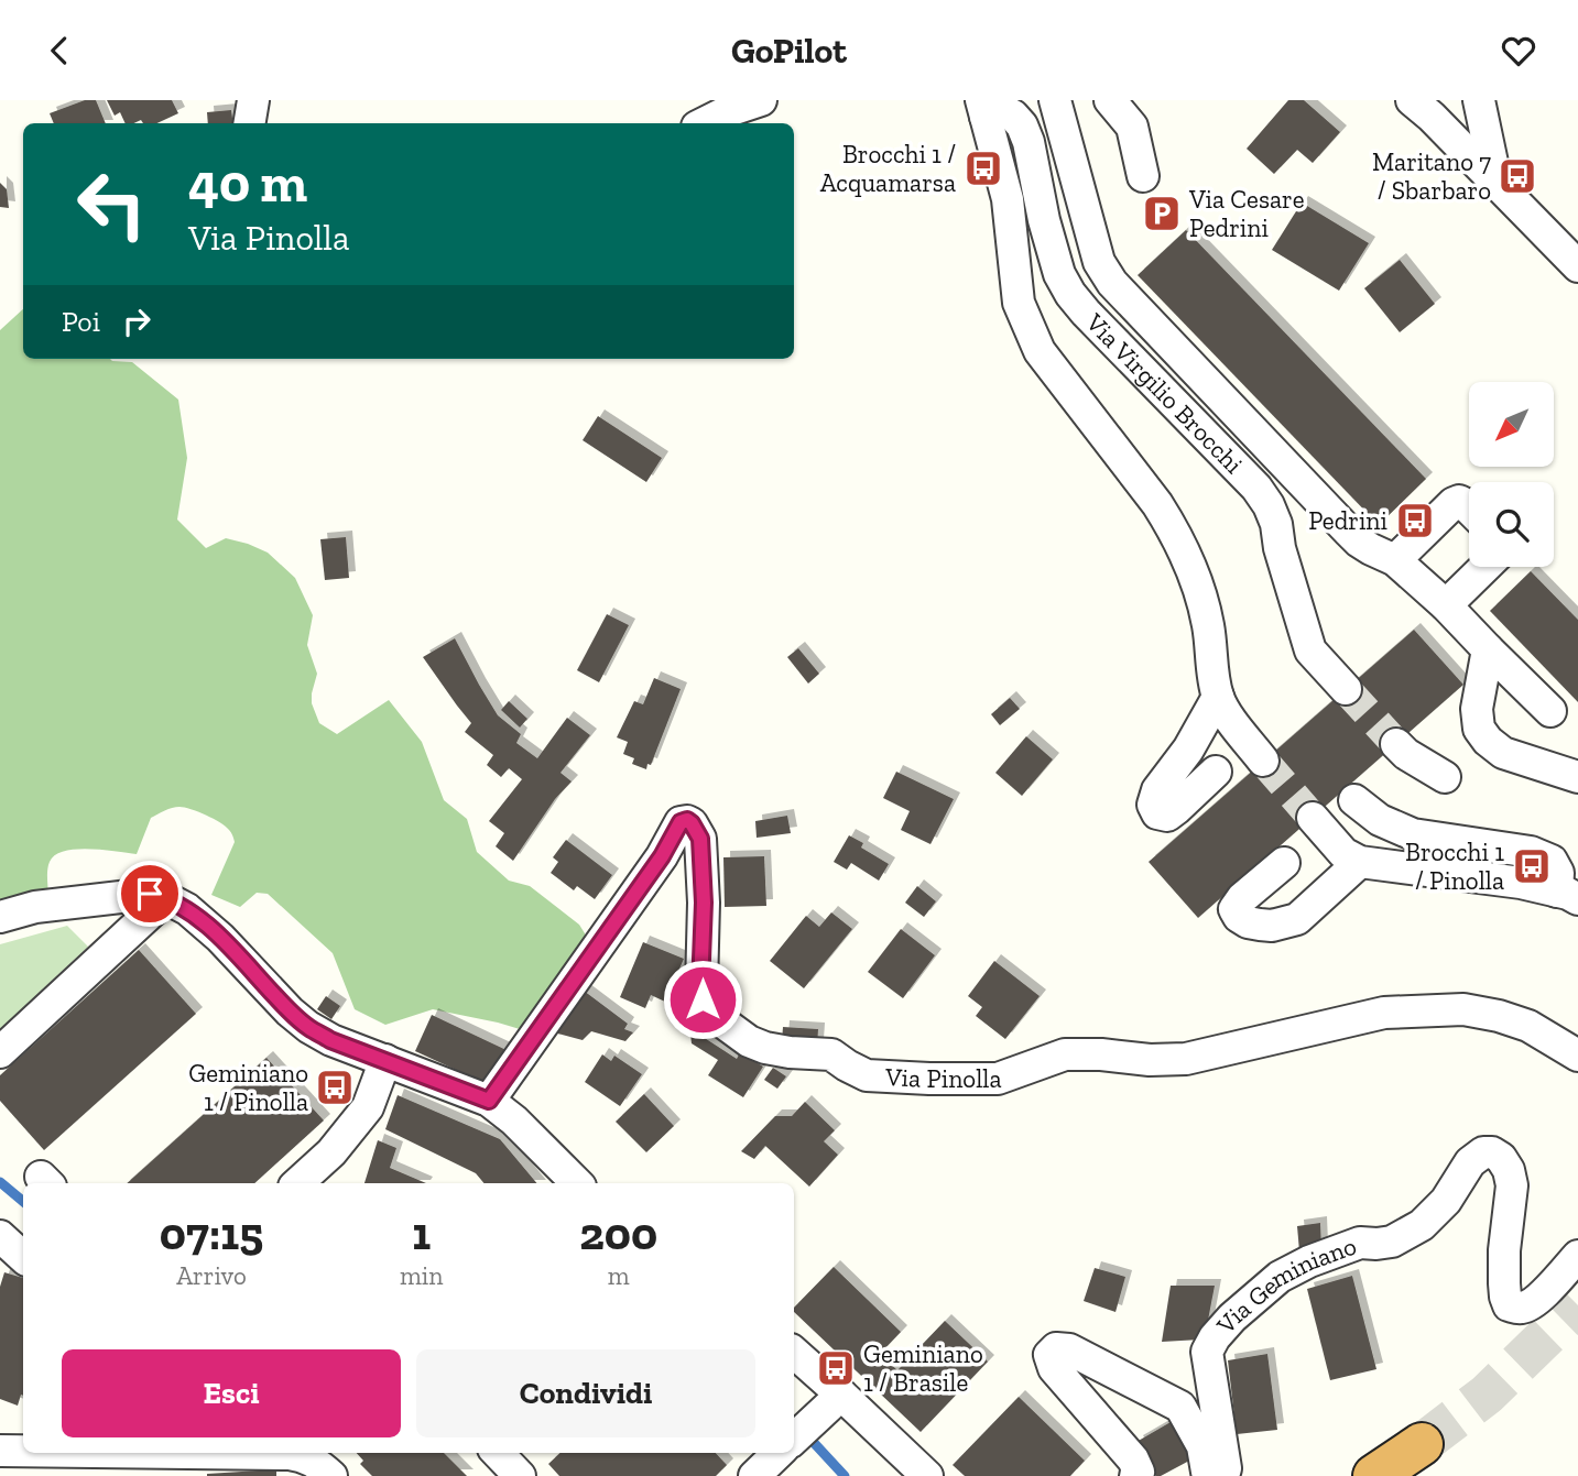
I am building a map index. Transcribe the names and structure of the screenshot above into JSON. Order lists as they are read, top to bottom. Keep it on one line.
{"streets":{"street":["Via Virgilio Brocchi","Via Pinolla","Via Geminiano"]},"places":{"bus stop":["Brocchi 1 / Acquamarsa","Maritano 7 / Sbarbaro","Pedrini","Brocchi 1 / Pinolla","Geminiano 1 / Pinolla","Geminiano 1 / Brasile"],"parking":["Via Cesare Pedrini"]},"north":"bottom left","page":{"header":"GoPilot","turn":["40 m","Via Pinolla"],"then":"Poi","eta":["07:15","Arrivo","1","min","200","m"],"buttons":["Esci","Condividi"]}}
